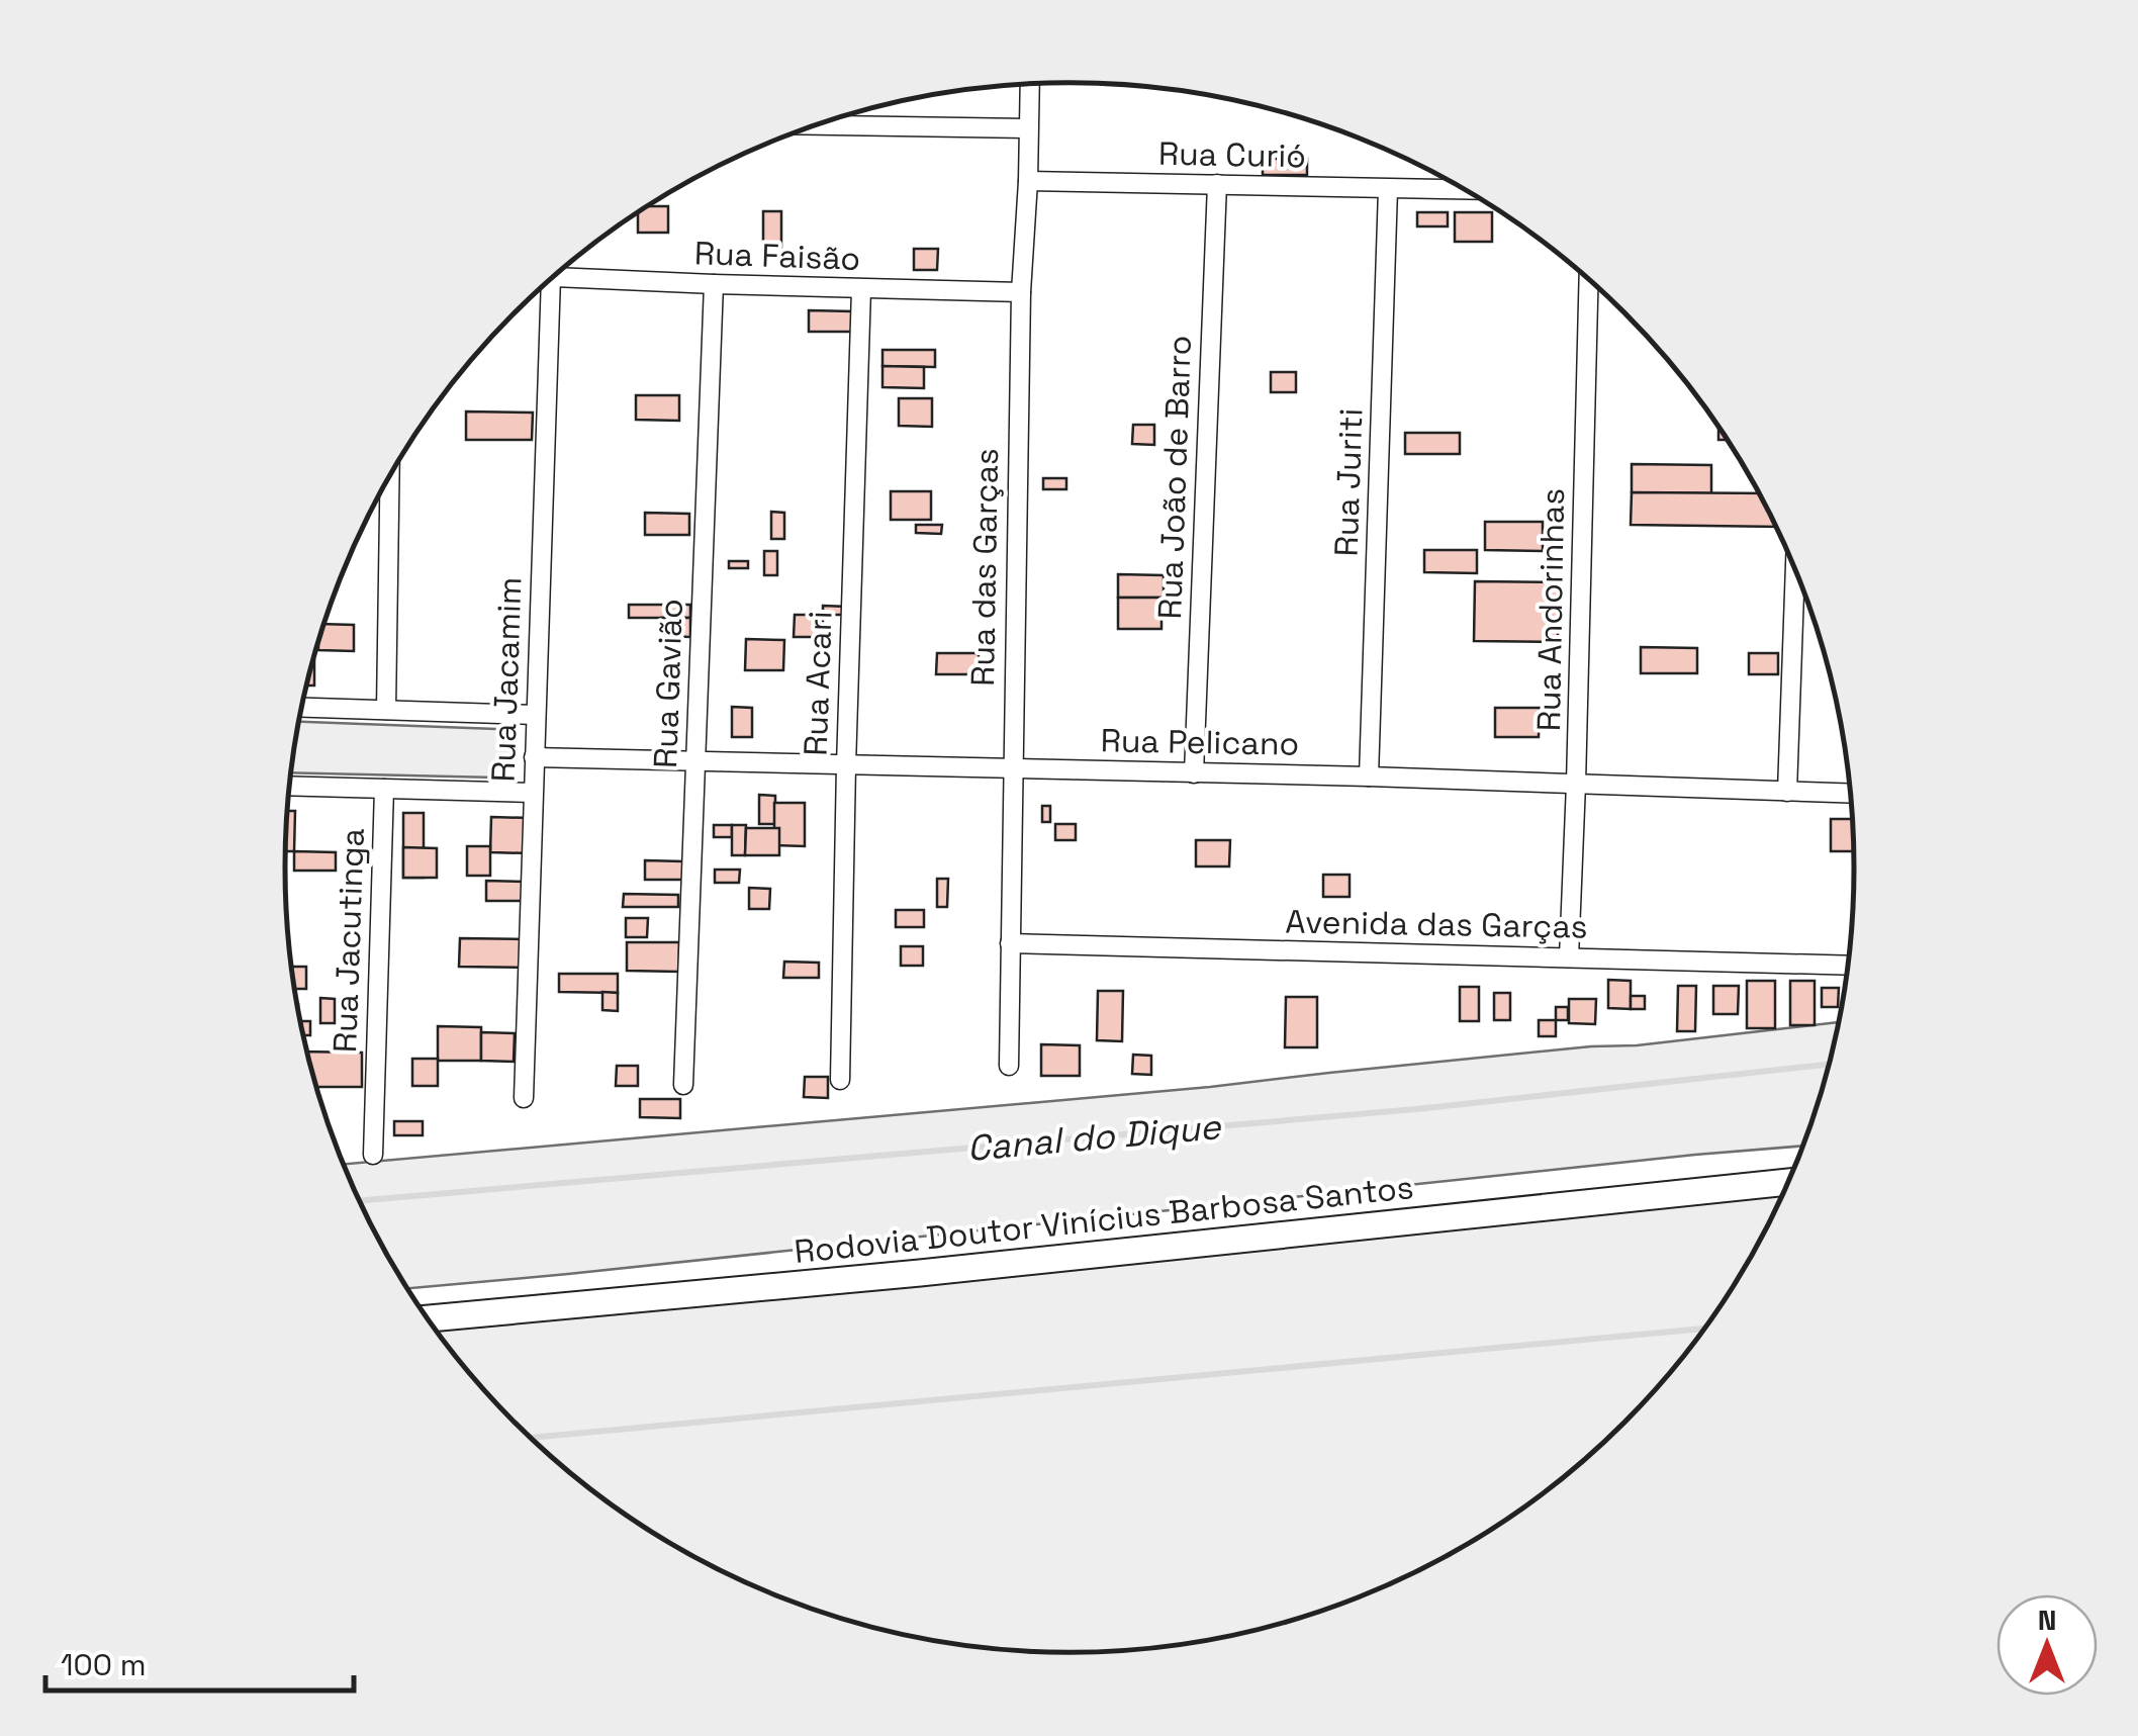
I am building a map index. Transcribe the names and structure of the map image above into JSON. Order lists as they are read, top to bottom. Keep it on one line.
{"streets":{"main road":["Rodovia Doutor Vinícius Barbosa Santos"],"street":["Rua Curió","Rua Faisão","Rua João de Barro","Rua Juriti","Rua das Garças","Rua Andorinhas","Rua Jacamim","Rua Gavião","Rua Acari","Rua Pelicano","Avenida das Garças","Rua Jacutinga"]},"crossings":[["Rua Curió","Rua João de Barro"],["Rua Curió","Rua Juriti"],["Rua Curió","Rua das Garças"],["Rua Faisão","Rua das Garças"],["Rua Faisão","Rua Gavião"],["Rua Faisão","Rua Acari"],["Rua João de Barro","Rua Pelicano"],["Rua Juriti","Rua Pelicano"],["Rua das Garças","Rua Pelicano"],["Rua das Garças","Avenida das Garças"],["Rua Andorinhas","Rua Pelicano"],["Rua Andorinhas","Avenida das Garças"],["Rua Jacamim","Rua Pelicano"],["Rua Gavião","Rua Pelicano"],["Rua Acari","Rua Pelicano"]],"water":["Canal do Dique"],"scale_bar":"100 m","north":"top"}
